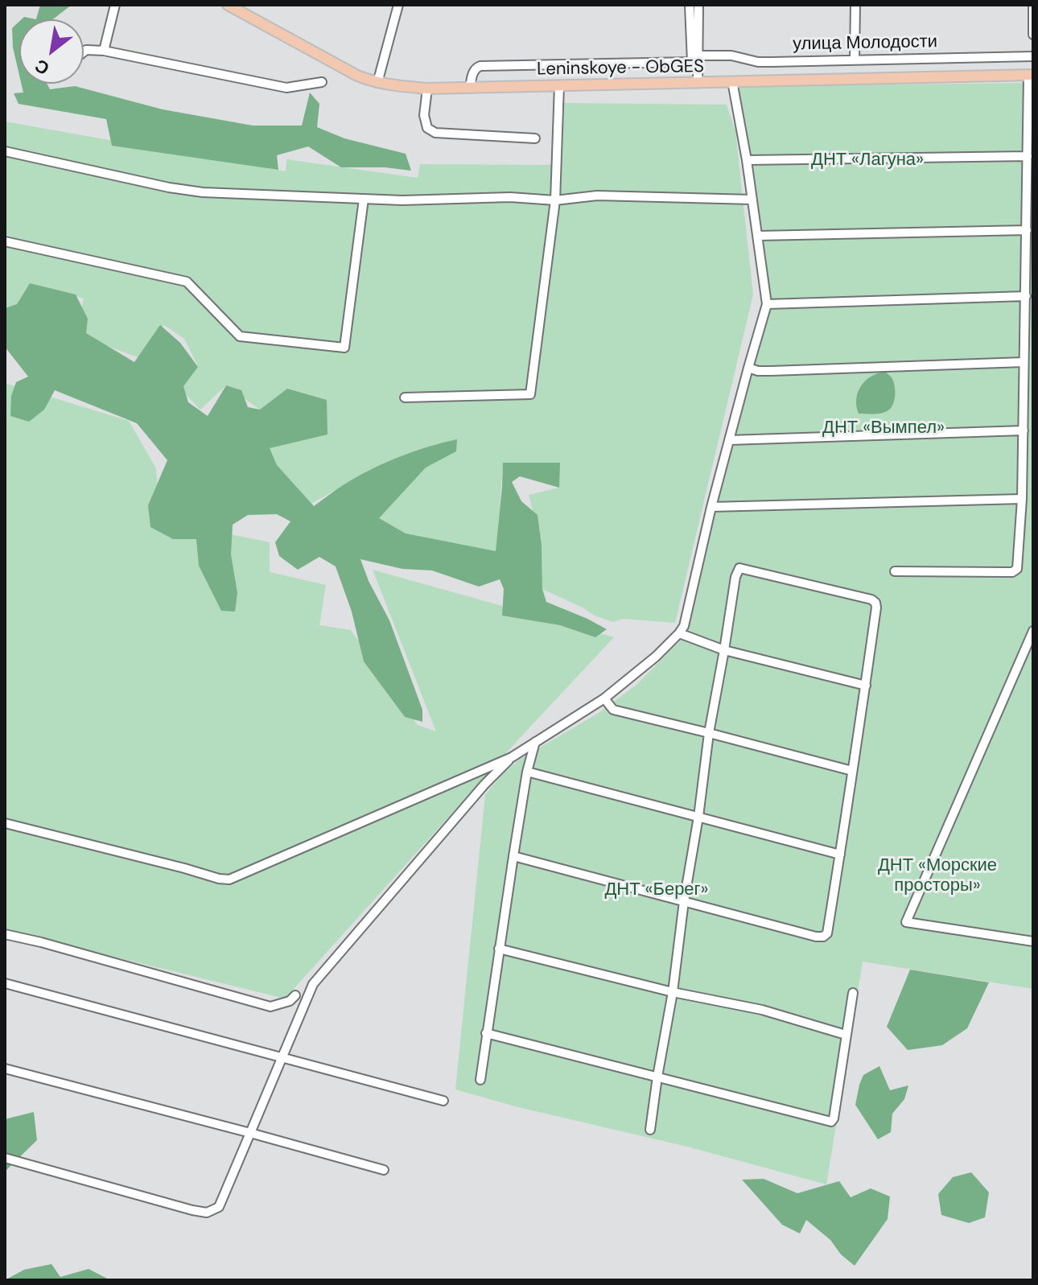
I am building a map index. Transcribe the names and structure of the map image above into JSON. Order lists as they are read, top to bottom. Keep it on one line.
{"streets":{"main road":["Leninskoye - ObGES"],"street":["улица Молодости"]},"crossings":[["улица Молодости","Leninskoye - ObGES"]],"parks":["ДНТ «Лагуна»","ДНТ «Вымпел»","ДНТ «Морские просторы»","ДНТ «Берег»"],"north":"bottom left"}
